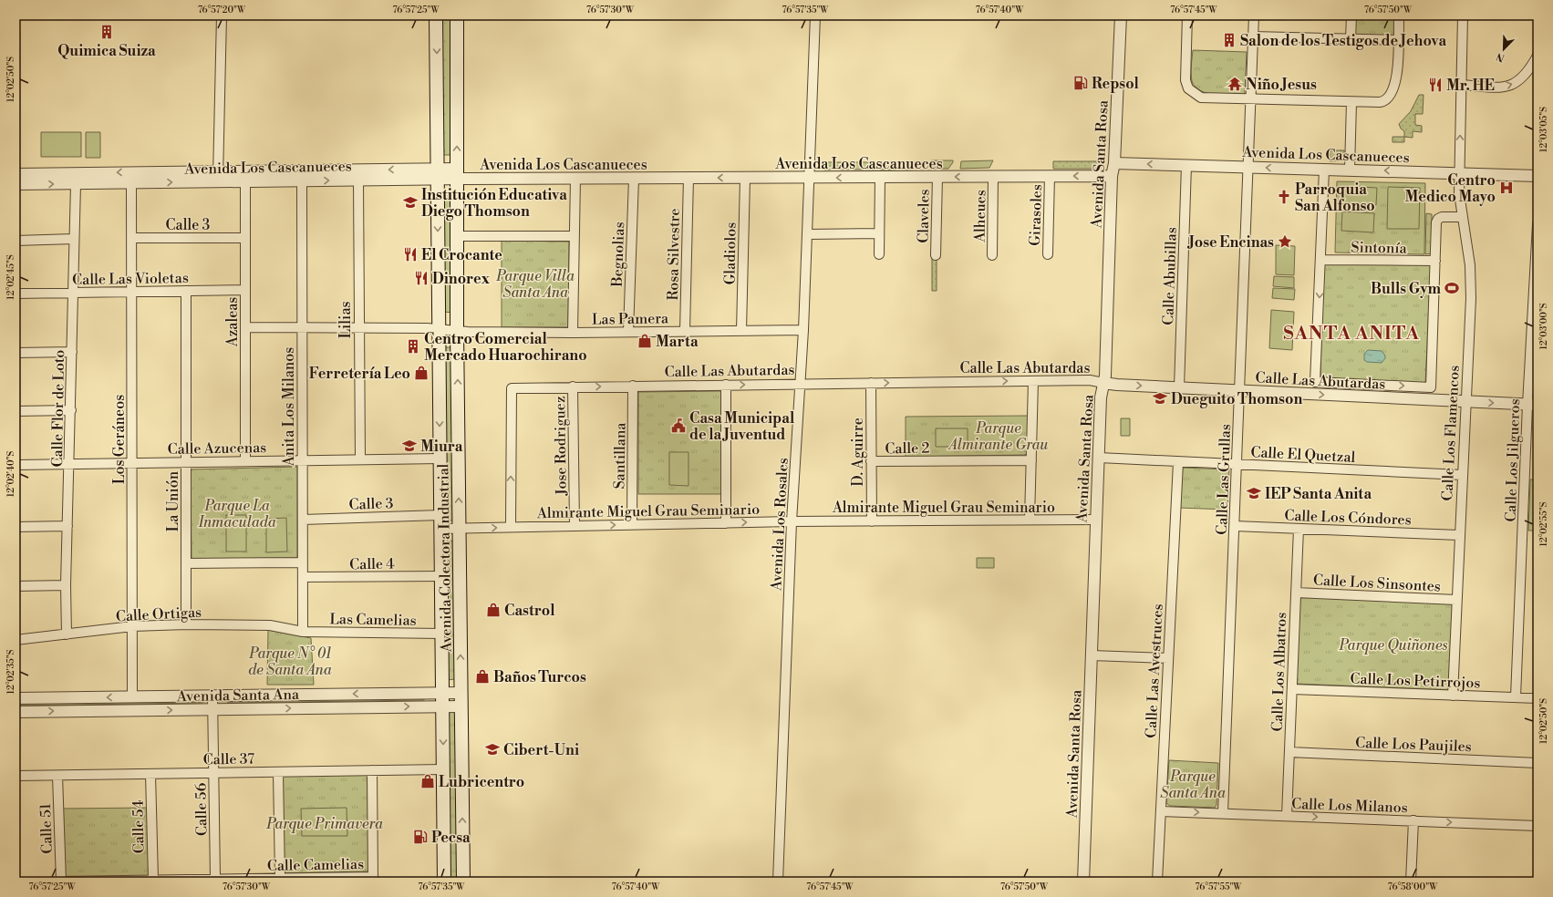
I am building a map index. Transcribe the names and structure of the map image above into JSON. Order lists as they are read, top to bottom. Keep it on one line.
{"streets":{"main road":["Avenida Colectora Industrial"],"street":["Avenida Los Cascanueces","Avenida Santa Rosa","Girasoles","Claveles","Alheues","Calle 3","Sintonía","Gladiolos","Begnolias","Rosa Silvestre","Calle Abubillas","Calle Las Violetas","Las Pamera","Lilias","Azaleas","Calle Las Abutardas","Anita Los Milanos","Calle Flor de Loto","Calle Los Flamencos","Los Geráneos","Jose Rodriguez","Calle Azucenas","Calle 2","D. Aguirre","Calle El Quetzal","Santillana","Calle Los Jilgueros","Calle Las Grullas","La Unión","Almirante Miguel Grau Seminario","Calle Los Cóndores","Avenida Los Rosales","Calle 4","Calle Los Sinsontes","Calle Ortigas","Las Camelias","Calle Las Avestruces","Calle Los Albatros","Calle Los Petirrojos","Avenida Santa Ana","Calle Los Paujiles","Calle 37","Calle Los Milanos","Calle 56","Calle 54","Calle 51","Calle Camelias"]},"crossings":[["Avenida Los Cascanueces","Avenida Santa Rosa"],["Avenida Los Cascanueces","Girasoles"],["Avenida Los Cascanueces","Claveles"],["Avenida Los Cascanueces","Alheues"],["Avenida Los Cascanueces","Gladiolos"],["Avenida Los Cascanueces","Begnolias"],["Avenida Los Cascanueces","Rosa Silvestre"],["Avenida Los Cascanueces","Calle Abubillas"],["Avenida Los Cascanueces","Lilias"],["Avenida Los Cascanueces","Azaleas"],["Avenida Los Cascanueces","Anita Los Milanos"],["Avenida Los Cascanueces","Calle Flor de Loto"],["Avenida Los Cascanueces","Calle Los Flamencos"],["Avenida Los Cascanueces","Los Geráneos"],["Avenida Los Cascanueces","Calle Las Grullas"],["Avenida Los Cascanueces","Avenida Los Rosales"],["Avenida Los Cascanueces","Avenida Colectora Industrial"],["Avenida Santa Rosa","Calle Las Abutardas"],["Avenida Santa Rosa","Calle El Quetzal"],["Avenida Santa Rosa","Almirante Miguel Grau Seminario"],["Calle 3","Azaleas"],["Calle 3","Anita Los Milanos"],["Calle 3","Los Geráneos"],["Calle 3","Avenida Colectora Industrial"],["Gladiolos","Las Pamera"],["Begnolias","Las Pamera"],["Rosa Silvestre","Las Pamera"],["Calle Abubillas","Calle Las Abutardas"],["Calle Las Violetas","Azaleas"],["Calle Las Violetas","Calle Flor de Loto"],["Calle Las Violetas","Los Geráneos"],["Calle Las Violetas","La Unión"],["Las Pamera","Avenida Los Rosales"],["Las Pamera","Avenida Colectora Industrial"],["Lilias","Calle Azucenas"],["Azaleas","Calle Azucenas"],["Calle Las Abutardas","Calle Los Flamencos"],["Calle Las Abutardas","Jose Rodriguez"],["Calle Las Abutardas","D. Aguirre"],["Calle Las Abutardas","Santillana"],["Calle Las Abutardas","Calle Los Jilgueros"],["Calle Las Abutardas","Calle Las Grullas"],["Calle Las Abutardas","Almirante Miguel Grau Seminario"],["Calle Las Abutardas","Avenida Los Rosales"],["Anita Los Milanos","Calle Azucenas"],["Anita Los Milanos","Calle 4"],["Anita Los Milanos","Calle Ortigas"],["Anita Los Milanos","Las Camelias"],["Calle Flor de Loto","Calle Azucenas"],["Calle Flor de Loto","Calle Ortigas"],["Calle Los Flamencos","Calle El Quetzal"],["Calle Los Flamencos","Calle Los Cóndores"],["Calle Los Flamencos","Calle Los Sinsontes"],["Calle Los Flamencos","Calle Los Petirrojos"],["Los Geráneos","Calle Azucenas"],["Los Geráneos","Calle Ortigas"],["Los Geráneos","Avenida Santa Ana"],["Jose Rodriguez","Almirante Miguel Grau Seminario"],["Calle Azucenas","La Unión"],["Calle Azucenas","Avenida Colectora Industrial"],["Calle 2","D. Aguirre"],["D. Aguirre","Almirante Miguel Grau Seminario"],["Calle El Quetzal","Calle Las Grullas"],["Calle El Quetzal","Calle Las Avestruces"],["Santillana","Almirante Miguel Grau Seminario"],["Calle Los Jilgueros","Calle Los Petirrojos"],["Calle Las Grullas","Calle Los Cóndores"],["Calle Las Grullas","Calle Los Milanos"],["La Unión","Calle Ortigas"],["Almirante Miguel Grau Seminario","Avenida Los Rosales"],["Almirante Miguel Grau Seminario","Avenida Colectora Industrial"],["Calle Los Cóndores","Calle Los Albatros"],["Avenida Colectora Industrial","Calle 4"],["Avenida Colectora Industrial","Las Camelias"],["Avenida Colectora Industrial","Avenida Santa Ana"],["Avenida Colectora Industrial","Calle 37"],["Calle Los Sinsontes","Calle Los Albatros"],["Calle Ortigas","Las Camelias"],["Calle Las Avestruces","Calle Los Milanos"],["Calle Los Albatros","Calle Los Petirrojos"],["Calle Los Albatros","Calle Los Paujiles"],["Calle Los Albatros","Calle Los Milanos"],["Avenida Santa Ana","Calle 56"],["Calle 37","Calle 56"],["Calle 37","Calle 54"],["Calle 37","Calle 51"],["Calle 56","Calle Camelias"],["Calle 54","Calle Camelias"],["Calle 51","Calle Camelias"]],"one_way":["Calle Las Abutardas","Calle Los Milanos"],"districts":["SANTA ANITA"],"parks":["Parque Villa Santa Ana","Parque Almirante Grau","Parque La Inmaculada","Parque Quiñones","Parque N° 01 de Santa Ana","Parque Santa Ana","Parque Primavera"],"places":{"building":["Quimica Suiza","Salon de los Testigos de Jehova","Centro Comercial Mercado Huarochirano"],"fuel station":["Repsol","Pecsa"],"temple":["Niño Jesus"],"restaurant":["Mr. HE","El Crocante","Dinorex"],"hospital":["Centro Medico Mayo"],"church":["Parroquia San Alfonso"],"school or university":["Institución Educativa Diego Thomson","Dueguito Thomson","Miura","IEP Santa Anita","Cibert-Uni"],"place":["Jose Encinas"],"sports":["Bulls Gym"],"shop":["Marta","Ferretería Leo","Castrol","Baños Turcos","Lubricentro"],"public building":["Casa Municipal de la Juventud"]},"north":"bottom left","coordinates":["76°57'20\"W","76°57'25\"W","76°57'30\"W","76°57'35\"W","76°57'40\"W","76°57'45\"W","76°57'50\"W","12°02'50\"S","12°03'05\"S","12°02'45\"S","12°03'00\"S","12°02'40\"S","12°02'55\"S","12°02'35\"S","76°57'55\"W","76°58'00\"W"]}
